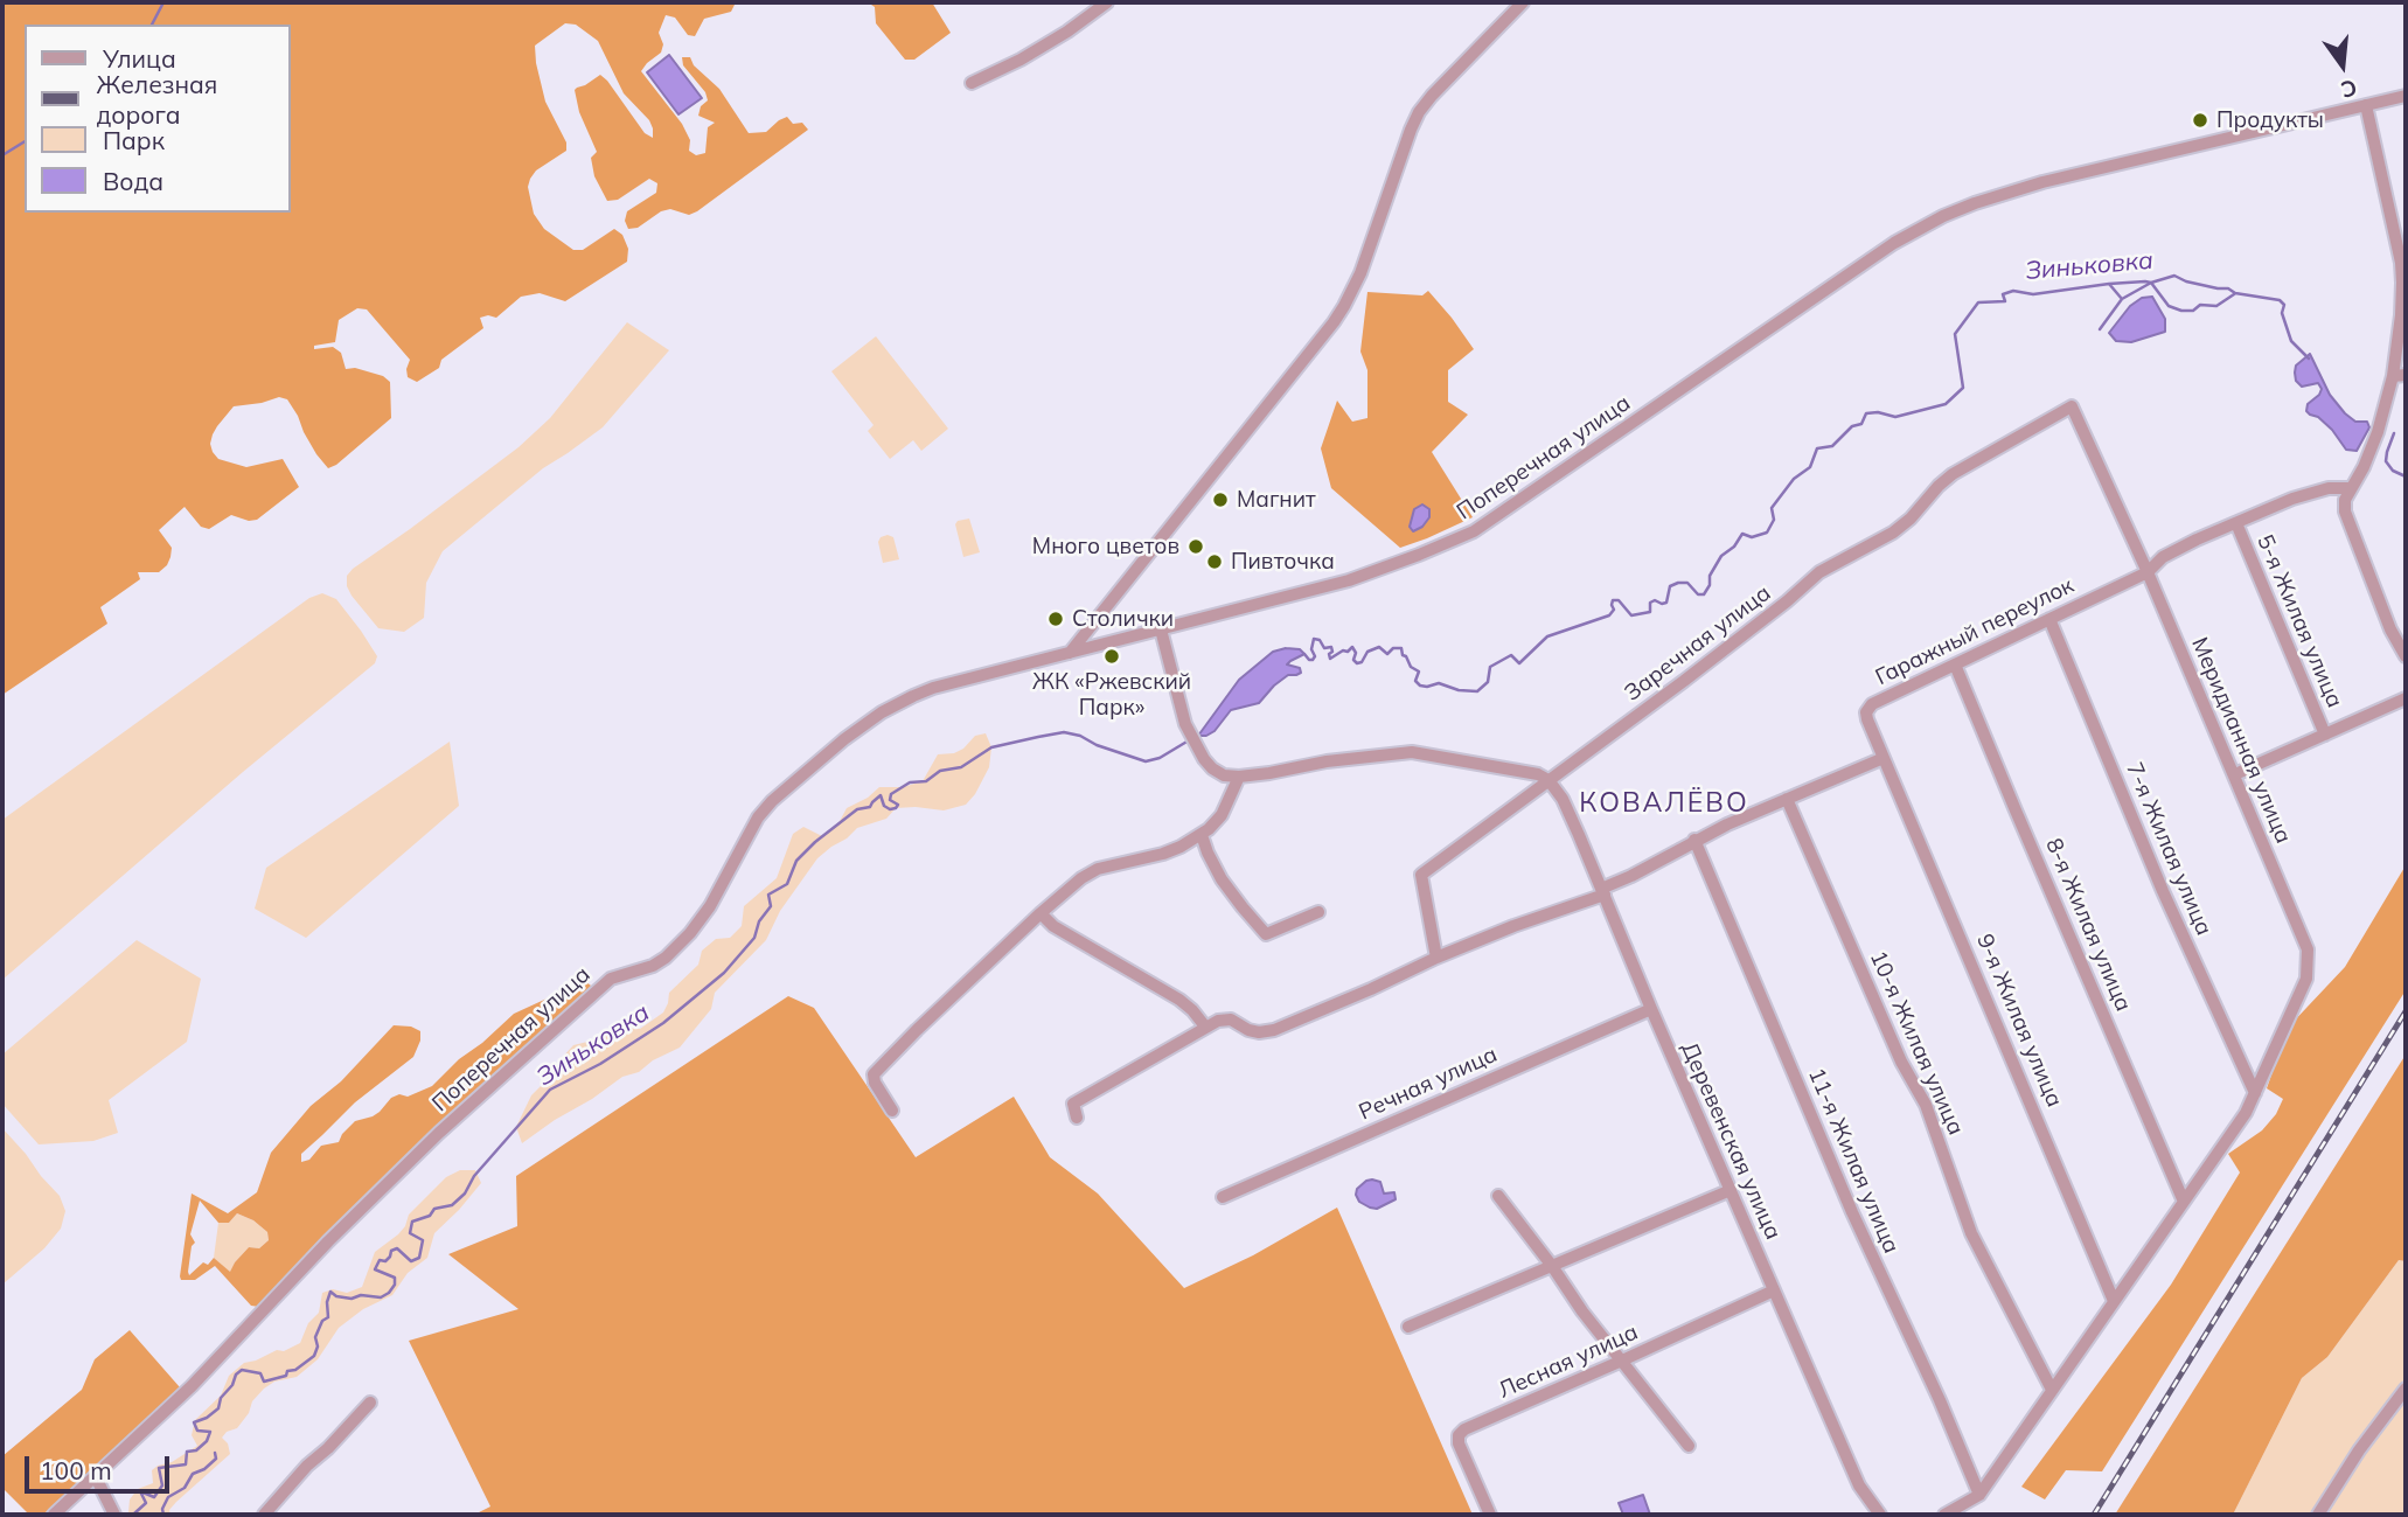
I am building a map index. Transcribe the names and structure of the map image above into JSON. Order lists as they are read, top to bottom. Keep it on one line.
{"streets":{"street":["Поперечная улица","5-я Жилая улица","Гаражный переулок","Заречная улица","Меридианная улица","7-я Жилая улица","8-я Жилая улица","9-я Жилая улица","10-я Жилая улица","Речная улица","Деревенская улица","11-я Жилая улица","Лесная улица"]},"crossings":[["5-я Жилая улица","Гаражный переулок"],["Гаражный переулок","Меридианная улица"],["Гаражный переулок","7-я Жилая улица"],["Гаражный переулок","8-я Жилая улица"],["Гаражный переулок","9-я Жилая улица"],["Заречная улица","Меридианная улица"],["Заречная улица","Деревенская улица"],["Меридианная улица","7-я Жилая улица"],["Меридианная улица","8-я Жилая улица"],["Меридианная улица","9-я Жилая улица"],["Меридианная улица","10-я Жилая улица"],["Меридианная улица","11-я Жилая улица"],["Речная улица","Деревенская улица"],["Деревенская улица","Лесная улица"]],"districts":["КОВАЛЁВО"],"water":["Зиньковка"],"places":["Продукты","Магнит","Много цветов","Пивточка","Столички","ЖК «Ржевский Парк»"],"legend":["Улица","Железная дорога","Парк","Вода"],"scale_bar":"100 m","north":"bottom"}
